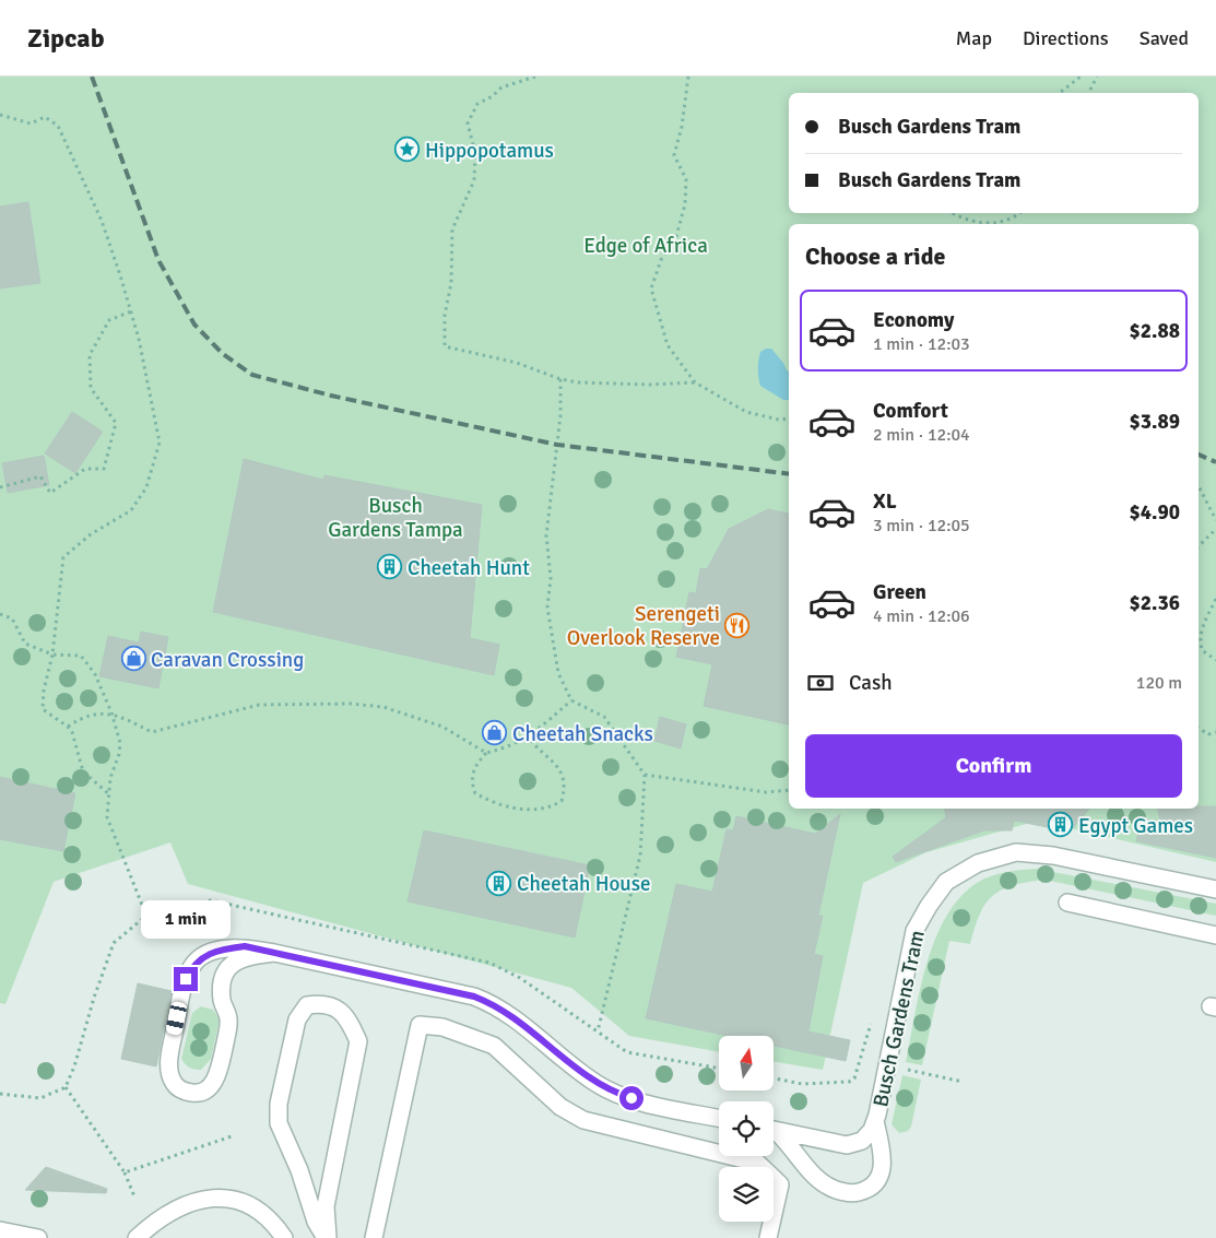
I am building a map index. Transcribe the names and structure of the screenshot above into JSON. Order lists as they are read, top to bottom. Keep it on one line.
{"streets":{"lane":["Busch Gardens Tram"]},"parks":["Edge of Africa","Busch Gardens Tampa"],"places":{"place":["Hippopotamus"],"building":["Cheetah Hunt","Egypt Games","Cheetah House"],"restaurant":["Serengeti Overlook Reserve"],"shop":["Caravan Crossing","Cheetah Snacks"]},"north":"top","page":{"header":"Zipcab","nav":["Map","Directions","Saved"],"banner":["Busch Gardens Tram","Busch Gardens Tram"],"heading":"Choose a ride","list":[{"name":"Economy","note":"1 min · 12:03","value":"$2.88"},{"name":"Comfort","note":"2 min · 12:04","value":"$3.89"},{"name":"XL","note":"3 min · 12:05","value":"$4.90"},{"name":"Green","note":"4 min · 12:06","value":"$2.36"}],"pay":["Cash","120 m"],"buttons":"Confirm","bubble":"1 min"}}
